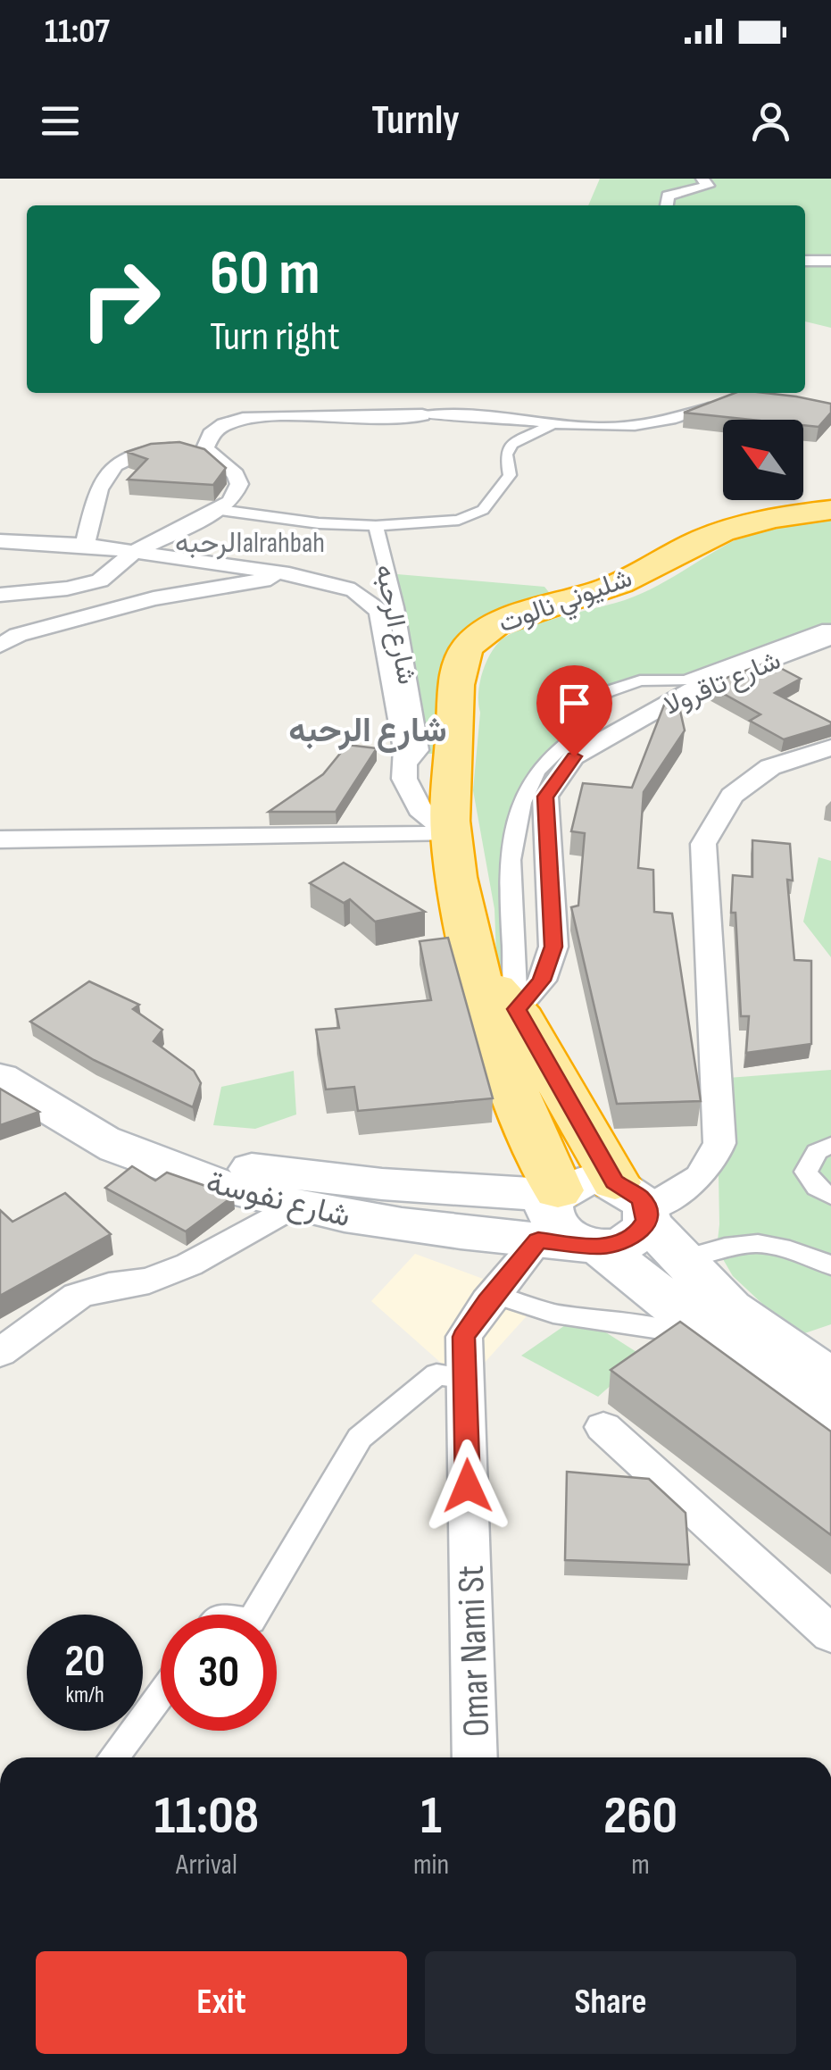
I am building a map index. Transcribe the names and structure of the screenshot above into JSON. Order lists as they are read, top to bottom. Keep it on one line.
{"streets":{"highway":["شليوني نالوت"],"main road":["شارع نفوسة"],"street":["شارع الرحبه","شارع تاقرولا","Omar Nami St"]},"crossings":[["شارع نفوسة","Omar Nami St"]],"districts":["الرحبهalrahbah","شارع الرحبه"],"north":"top left","page":{"status":"11:07","header":"Turnly","turn":["60 m","Turn right"],"speed":"20 km/h","limit":"30","eta":["11:08","Arrival","1","min","260","m"],"buttons":["Exit","Share"]}}
